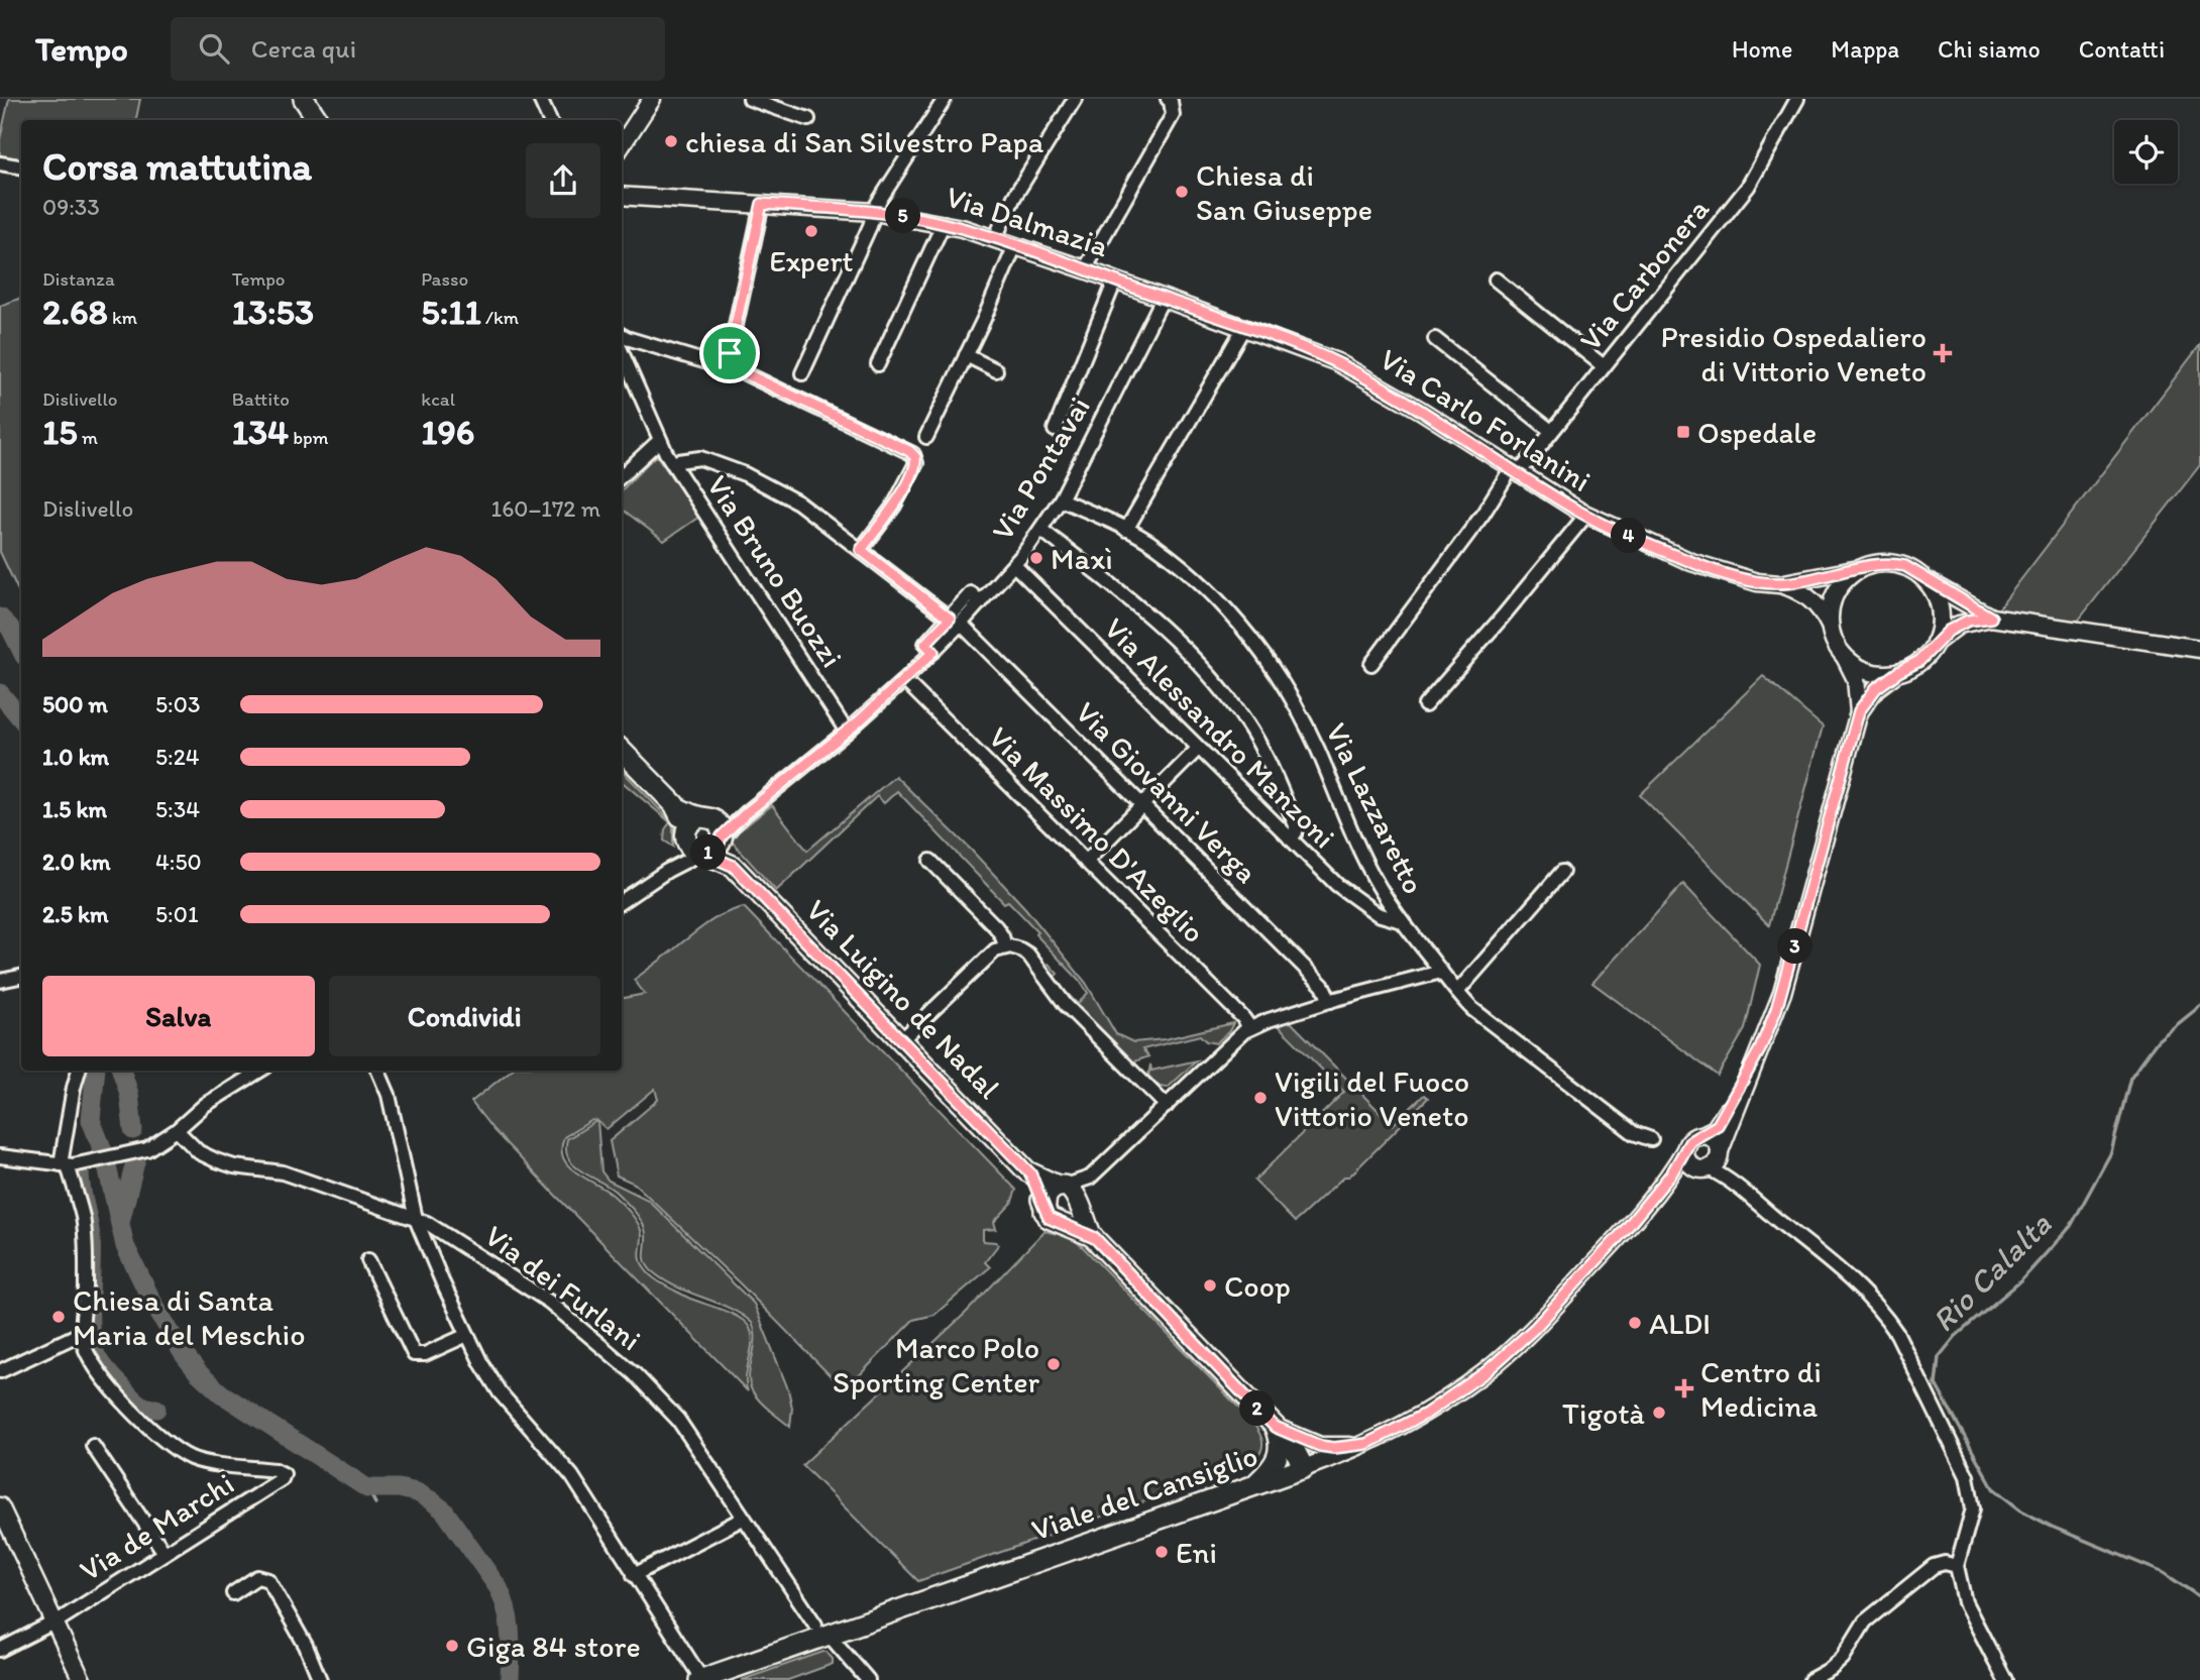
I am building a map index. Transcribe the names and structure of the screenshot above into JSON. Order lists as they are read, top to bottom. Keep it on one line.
{"streets":{"main road":["Via Dalmazia","Via Carlo Forlanini","Via Luigino de Nadal","Viale del Cansiglio"],"street":["Via Carbonera","Via Pontavai","Via Bruno Buozzi","Via Alessandro Manzoni","Via Giovanni Verga","Via Lazzaretto","Via Massimo D'Azeglio","Via dei Furlani","Via de Marchi"]},"crossings":[["Via Dalmazia","Via Carlo Forlanini"],["Via Dalmazia","Via Pontavai"],["Via Carbonera","Via Carlo Forlanini"],["Via Carlo Forlanini","Via Pontavai"],["Via Carlo Forlanini","Viale del Cansiglio"],["Via Pontavai","Via Bruno Buozzi"],["Via Pontavai","Via Alessandro Manzoni"],["Via Pontavai","Via Giovanni Verga"],["Via Pontavai","Via Lazzaretto"],["Via Pontavai","Via Massimo D'Azeglio"],["Via Pontavai","Via Luigino de Nadal"],["Via Bruno Buozzi","Via Giovanni Verga"],["Via Alessandro Manzoni","Via Lazzaretto"],["Via Luigino de Nadal","Viale del Cansiglio"],["Via dei Furlani","Viale del Cansiglio"]],"water":["Rio Calalta"],"places":{"other":["chiesa di San Silvestro Papa","Chiesa di San Giuseppe","Expert","Maxì","Vigili del Fuoco Vittorio Veneto","Coop","Chiesa di Santa Maria del Meschio","ALDI","Marco Polo Sporting Center","Tigotà","Eni","Giga 84 store"],"health":["Presidio Ospedaliero di Vittorio Veneto","Centro di Medicina"],"transit":["Ospedale"]},"page":{"header":"Tempo","search":"Cerca qui","nav":["Home","Mappa","Chi siamo","Contatti"],"heading":["Corsa mattutina","09:33"],"pins":["5","4","1","3","2"],"stats":[["Distanza","2.68 km"],["Tempo","13:53"],["Passo","5:11 /km"],["Dislivello","15 m"],["Battito","134 bpm"],["kcal","196"]],"chart":["Dislivello","160–172 m"],"list":[{"name":"500 m","note":"5:03"},{"name":"1.0 km","note":"5:24"},{"name":"1.5 km","note":"5:34"},{"name":"2.0 km","note":"4:50"},{"name":"2.5 km","note":"5:01"}],"buttons":["Salva","Condividi"]}}
